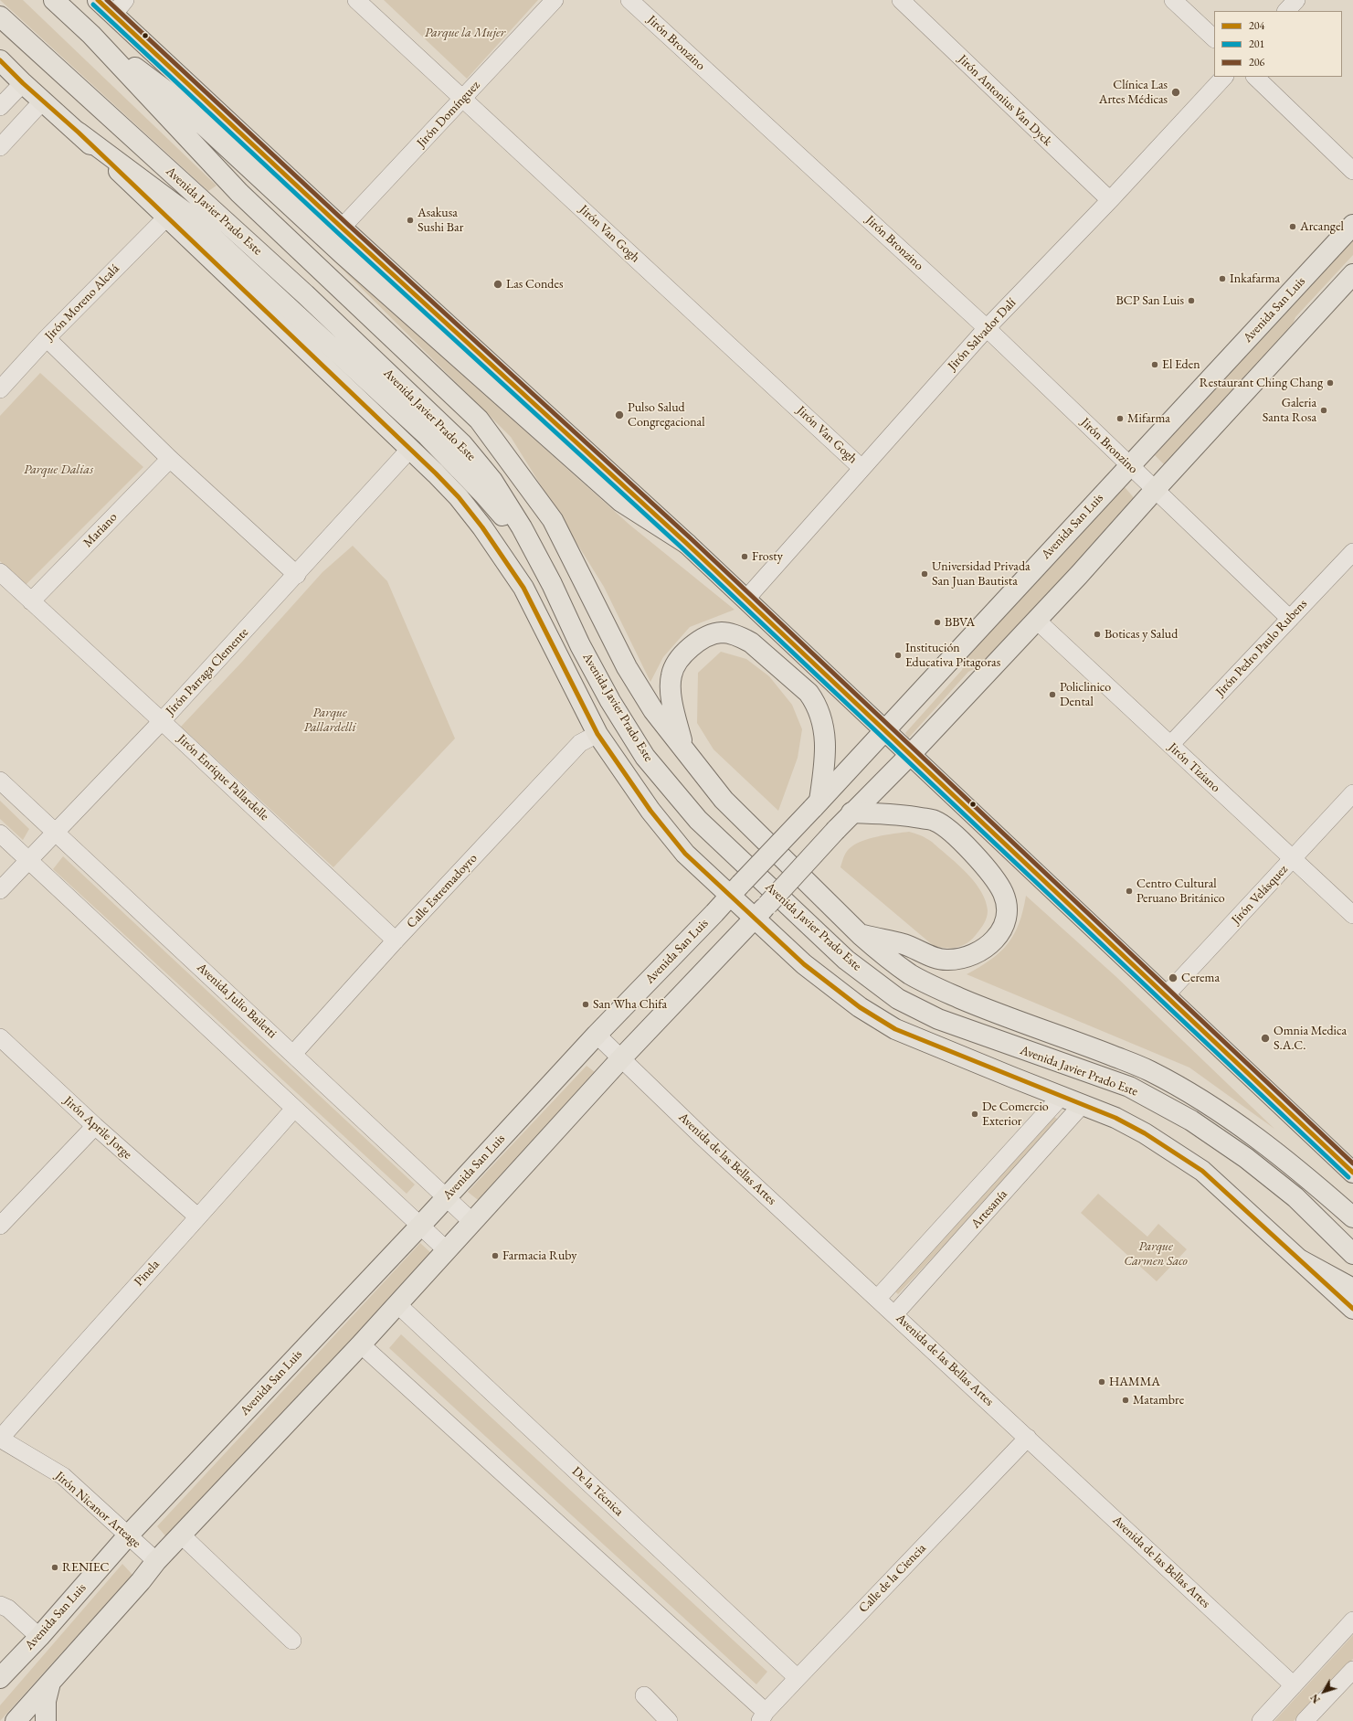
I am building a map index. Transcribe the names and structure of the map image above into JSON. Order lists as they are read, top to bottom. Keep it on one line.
{"streets":{"main road":["Avenida Javier Prado Este","Avenida San Luis"],"street":["Jirón Bronzino","Jirón Antonius Van Dyck","Jirón Domínguez","Jirón Van Gogh","Jirón Moreno Alcalá","Jirón Salvador Dalí","Mariano","Jirón Pedro Paulo Rubens","Jirón Parraga Clemente","Jirón Tiziano","Jirón Enrique Pallardelle","Calle Estremadoyro","Jirón Velásquez","Avenida Julio Bailetti","Jirón Aprile Jorge","Avenida de las Bellas Artes","Artesanía","Pinela","De la Técnica","Jirón Nicanor Arteage","Calle de la Ciencia"]},"crossings":[["Jirón Bronzino","Avenida San Luis"],["Jirón Bronzino","Jirón Salvador Dalí"],["Jirón Bronzino","Jirón Pedro Paulo Rubens"],["Jirón Antonius Van Dyck","Jirón Salvador Dalí"],["Jirón Domínguez","Jirón Van Gogh"],["Avenida Javier Prado Este","Jirón Moreno Alcalá"],["Avenida Javier Prado Este","Avenida San Luis"],["Avenida Javier Prado Este","Jirón Parraga Clemente"],["Avenida Javier Prado Este","Calle Estremadoyro"],["Avenida Javier Prado Este","Artesanía"],["Jirón Van Gogh","Jirón Salvador Dalí"],["Avenida San Luis","Avenida Julio Bailetti"],["Avenida San Luis","Avenida de las Bellas Artes"],["Avenida San Luis","Jirón Nicanor Arteage"],["Mariano","Jirón Enrique Pallardelle"],["Jirón Pedro Paulo Rubens","Jirón Tiziano"],["Jirón Parraga Clemente","Jirón Enrique Pallardelle"],["Jirón Parraga Clemente","Avenida Julio Bailetti"],["Jirón Tiziano","Jirón Velásquez"],["Jirón Enrique Pallardelle","Calle Estremadoyro"],["Calle Estremadoyro","Avenida Julio Bailetti"],["Jirón Aprile Jorge","Pinela"],["Avenida de las Bellas Artes","Artesanía"],["Avenida de las Bellas Artes","Calle de la Ciencia"],["Pinela","Jirón Nicanor Arteage"],["De la Técnica","Calle de la Ciencia"]],"parks":["Parque la Mujer","Parque Dalias","Parque Pallardelli","Parque Carmen Saco"],"places":["Clínica Las Artes Médicas","Asakusa Sushi Bar","Arcangel","Inkafarma","Las Condes","BCP San Luis","El Eden","Restaurant Ching Chang","Galeria Santa Rosa","Pulso Salud Congregacional","Mifarma","Frosty","Universidad Privada San Juan Bautista","BBVA","Boticas y Salud","Institución Educativa Pitagoras","Policlinico Dental","Centro Cultural Peruano Británico","Cerema","San Wha Chifa","Omnia Medica S.A.C.","De Comercio Exterior","Farmacia Ruby","HAMMA","Matambre","RENIEC"],"lines":["transit line 204","transit line 206","transit line 201"],"legend":["204","201","206"],"north":"bottom left"}
